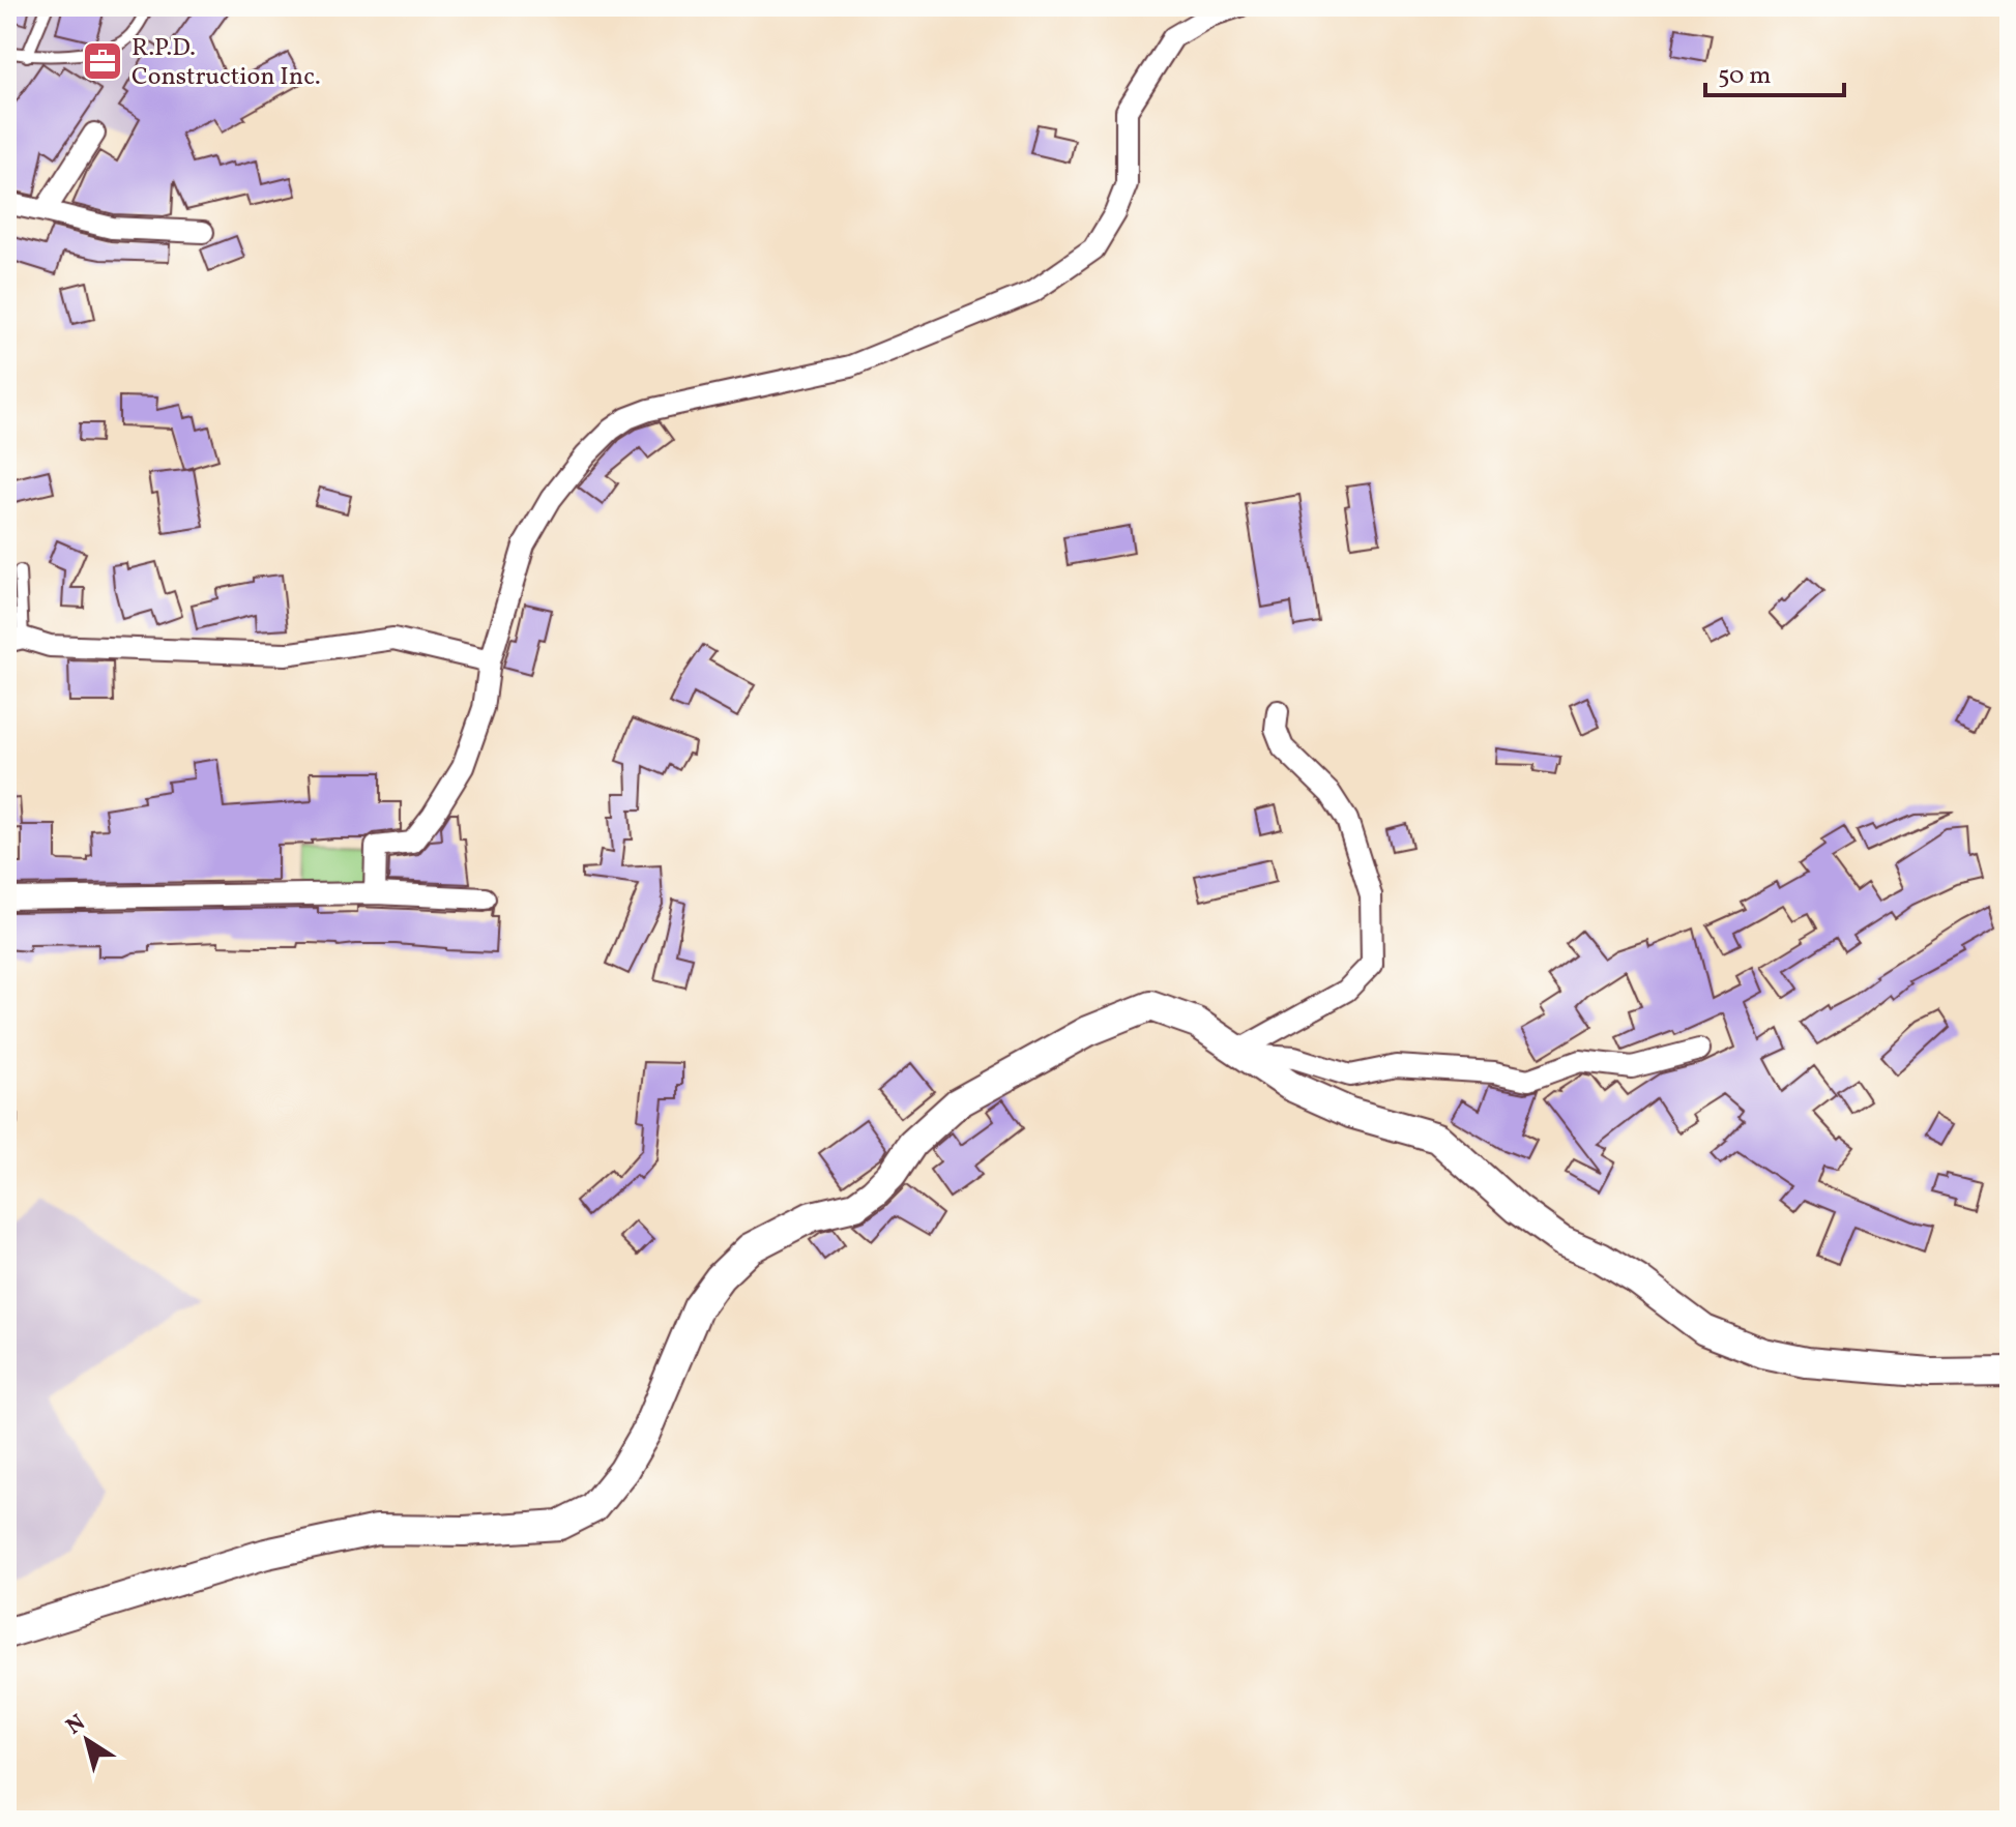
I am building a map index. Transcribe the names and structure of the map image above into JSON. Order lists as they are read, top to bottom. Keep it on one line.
{"places":{"office":["R.P.D. Construction Inc."]},"scale_bar":"50 m","north":"top left"}
